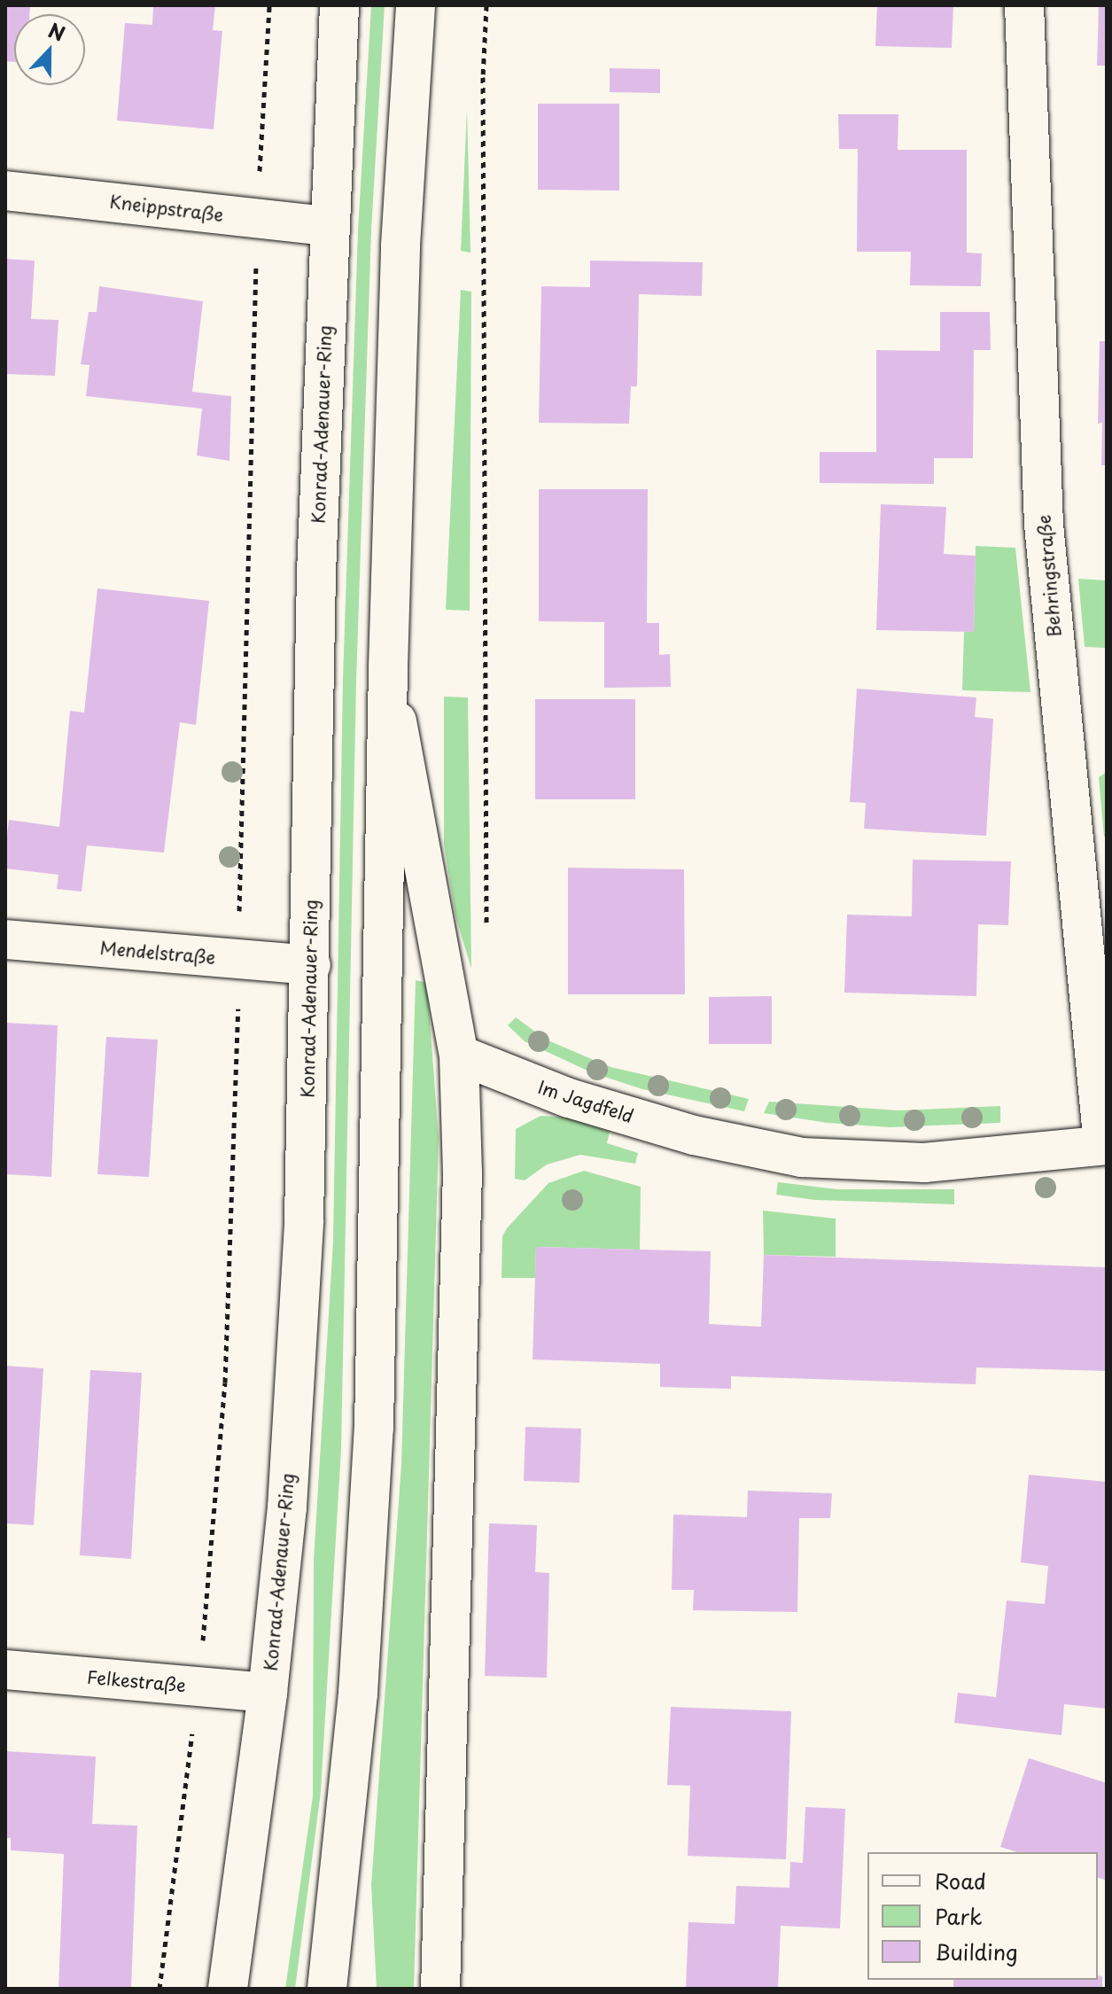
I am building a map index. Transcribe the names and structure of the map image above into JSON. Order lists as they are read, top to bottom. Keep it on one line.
{"streets":{"street":["Kneippstraße","Konrad-Adenauer-Ring","Behringstraße","Mendelstraße","Im Jagdfeld","Felkestraße"]},"crossings":[["Kneippstraße","Konrad-Adenauer-Ring"],["Konrad-Adenauer-Ring","Mendelstraße"],["Konrad-Adenauer-Ring","Felkestraße"],["Behringstraße","Im Jagdfeld"]],"legend":["Road","Park","Building"],"north":"top"}
